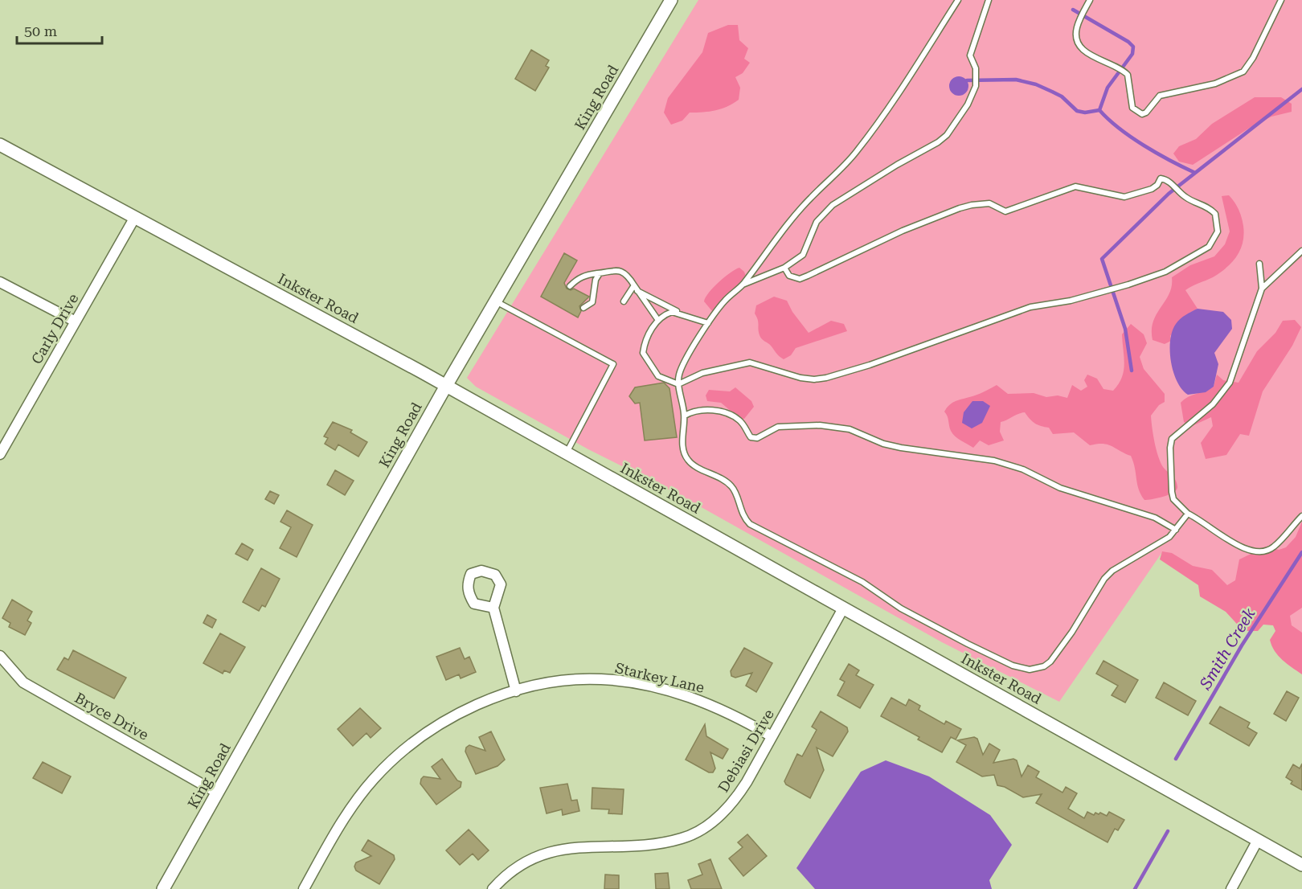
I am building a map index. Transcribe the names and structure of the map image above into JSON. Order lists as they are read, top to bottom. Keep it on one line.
{"streets":{"street":["King Road","Inkster Road","Carly Drive","Starkey Lane","Bryce Drive","Debiasi Drive"]},"crossings":[["King Road","Inkster Road"],["King Road","Bryce Drive"],["Inkster Road","Carly Drive"],["Inkster Road","Debiasi Drive"],["Starkey Lane","Debiasi Drive"]],"water":["Smith Creek"],"scale_bar":"50 m"}
